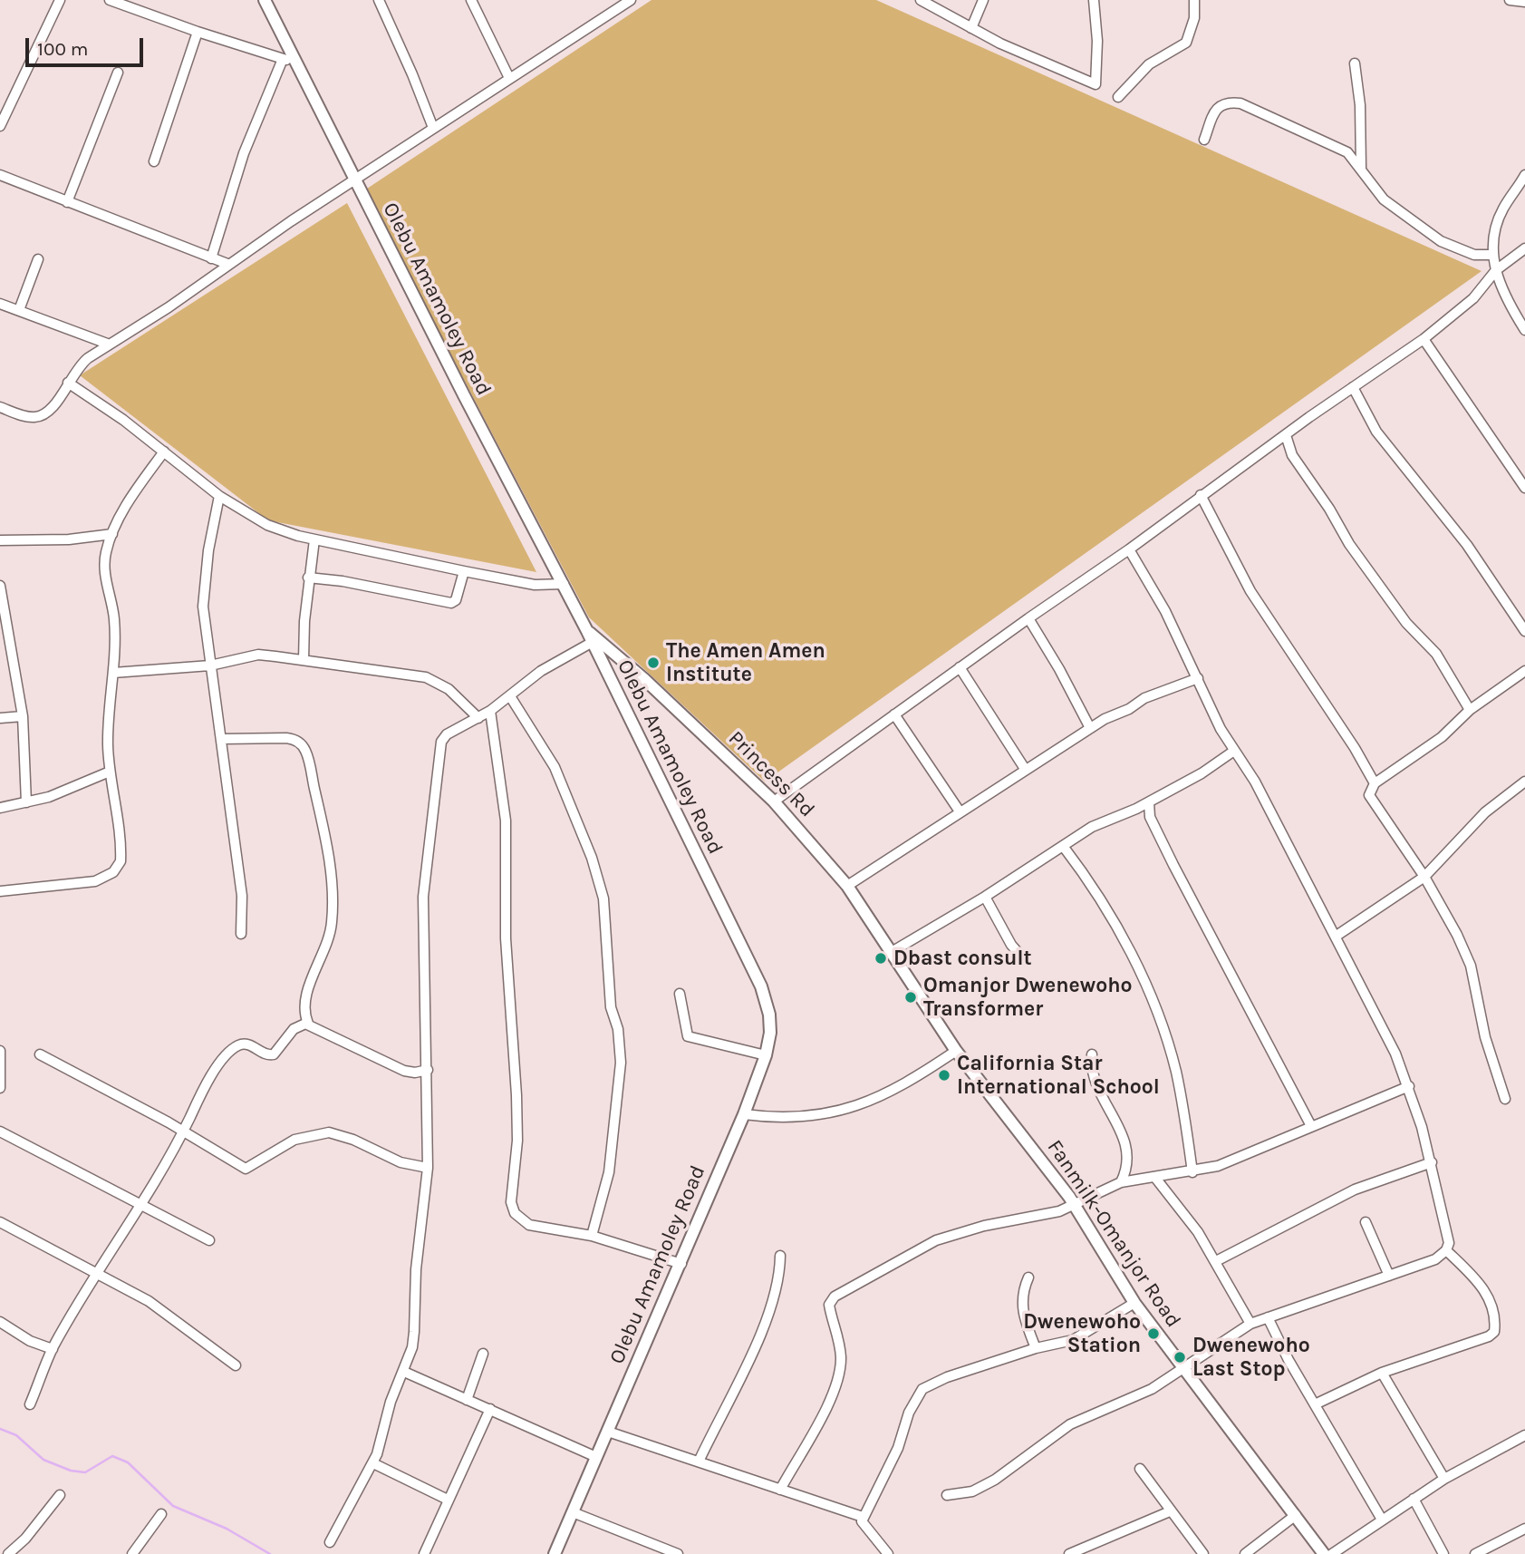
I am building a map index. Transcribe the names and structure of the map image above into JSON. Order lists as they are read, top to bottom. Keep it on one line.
{"streets":{"street":["Olebu Amamoley Road","Princess Rd","Fanmilk-Omanjor Road"]},"crossings":[["Olebu Amamoley Road","Princess Rd"],["Princess Rd","Fanmilk-Omanjor Road"]],"places":["The Amen Amen Institute","Dbast consult","Omanjor Dwenewoho Transformer","California Star International School","Dwenewoho Station","Dwenewoho Last Stop"],"scale_bar":"100 m"}
